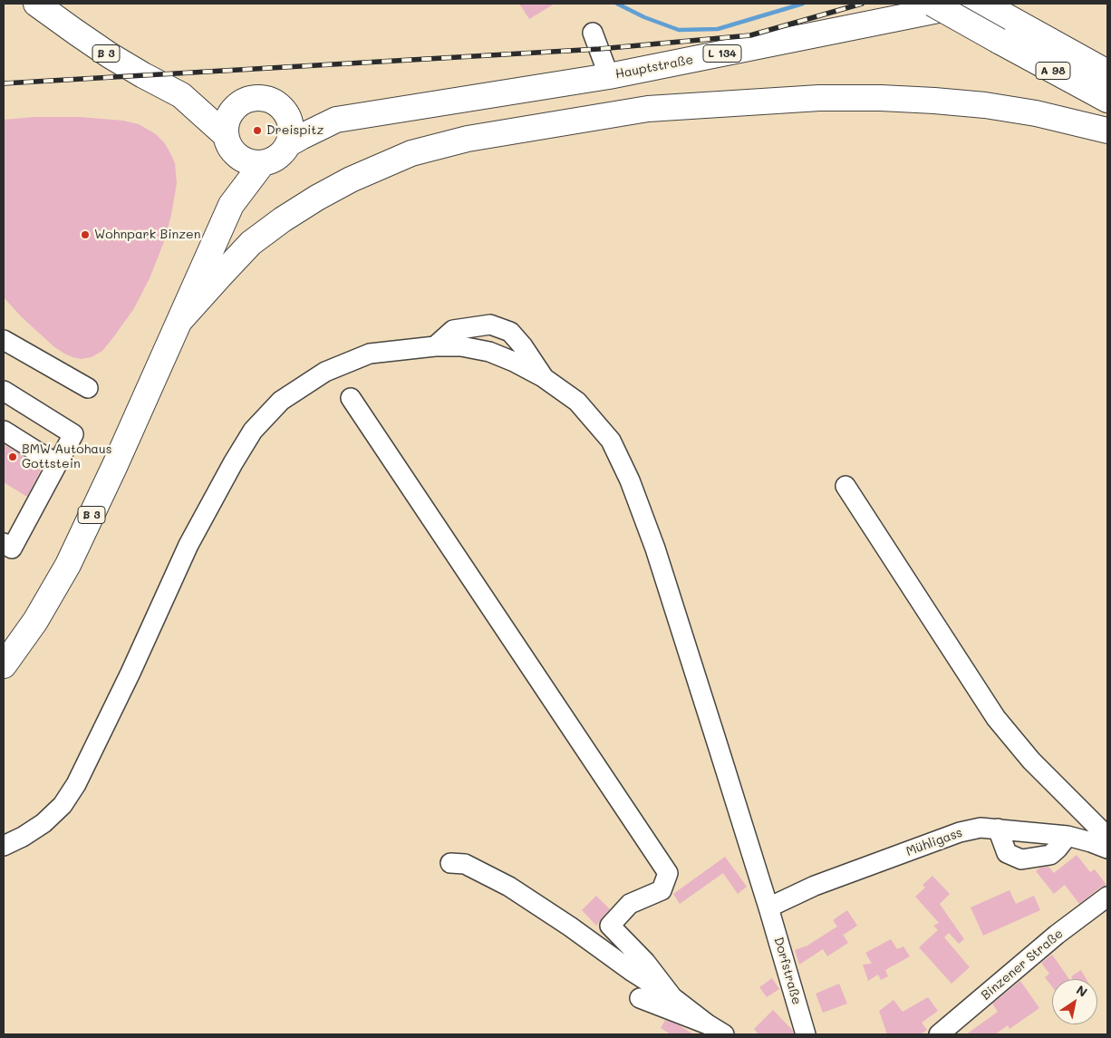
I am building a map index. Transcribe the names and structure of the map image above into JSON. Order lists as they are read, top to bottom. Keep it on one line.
{"streets":{"main road":["B 3","L 134","Hauptstraße","A 98"],"street":["Mühligass","Binzener Straße","Dorfstraße"]},"crossings":[["B 3","Hauptstraße"],["Mühligass","Dorfstraße"]],"places":["Dreispitz","Wohnpark Binzen","BMW Autohaus Gottstein"],"north":"top right"}
